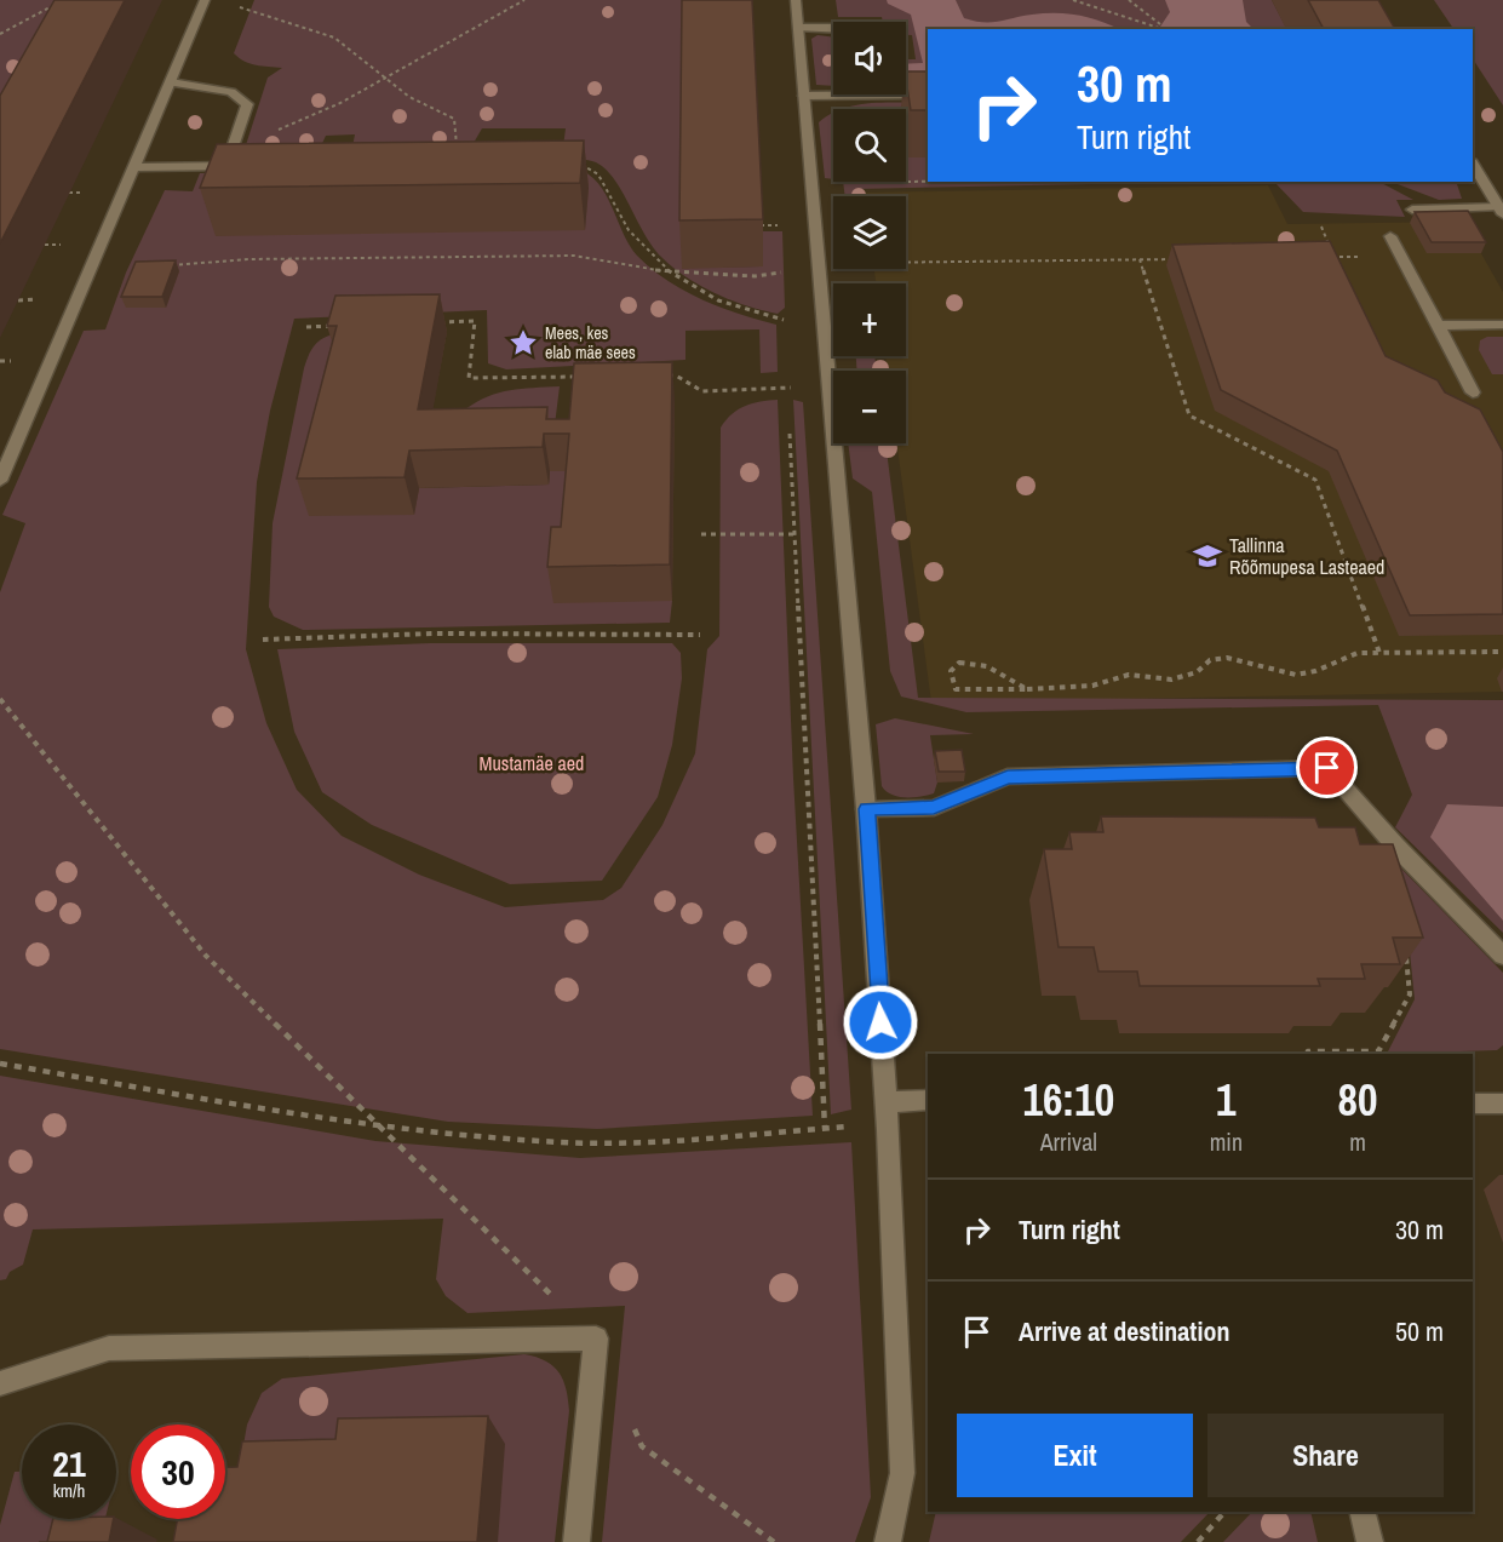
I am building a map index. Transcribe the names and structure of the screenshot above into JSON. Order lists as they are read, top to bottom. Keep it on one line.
{"parks":["Mustamäe aed"],"places":{"place":["Mees, kes elab mäe sees"],"school or university":["Tallinna Rõõmupesa Lasteaed"]},"page":{"map_buttons":["+","−"],"turn":["30 m","Turn right"],"eta":["16:10","Arrival","1","min","80","m"],"list":[{"name":"Turn right","value":"30 m"},{"name":"Arrive at destination","value":"50 m"}],"buttons":["Exit","Share"],"speed":"21 km/h","limit":"30"}}
